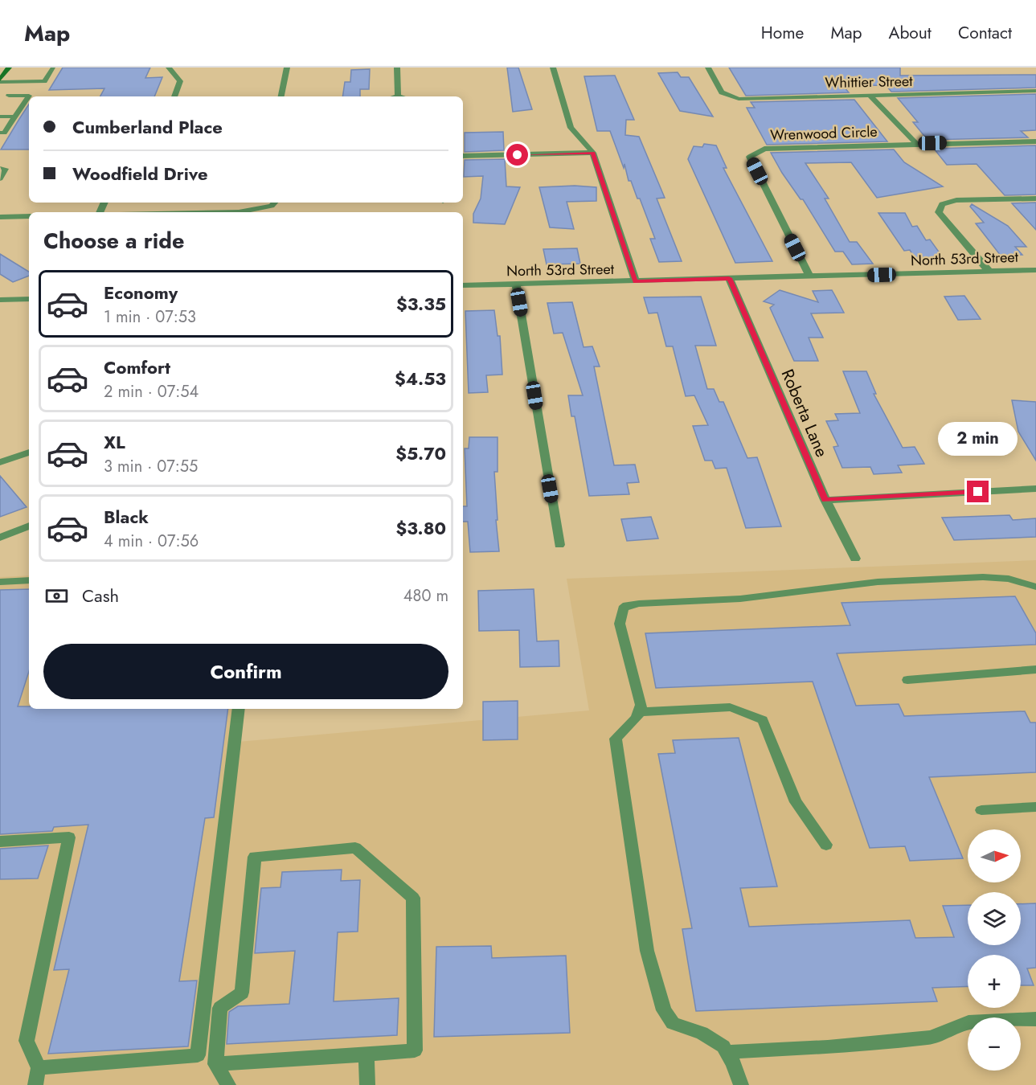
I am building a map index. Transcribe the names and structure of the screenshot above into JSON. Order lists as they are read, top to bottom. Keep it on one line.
{"streets":{"street":["Whittier Street","Wrenwood Circle","North 53rd Street","Roberta Lane"]},"crossings":[["Wrenwood Circle","North 53rd Street"],["North 53rd Street","Roberta Lane"]],"north":"right","page":{"header":"Map","nav":["Home","Map","About","Contact"],"banner":["Cumberland Place","Woodfield Drive"],"heading":"Choose a ride","list":[{"name":"Economy","note":"1 min · 07:53","value":"$3.35"},{"name":"Comfort","note":"2 min · 07:54","value":"$4.53"},{"name":"XL","note":"3 min · 07:55","value":"$5.70"},{"name":"Black","note":"4 min · 07:56","value":"$3.80"}],"bubble":"2 min","pay":["Cash","480 m"],"buttons":"Confirm","map_buttons":["+","−"]}}
